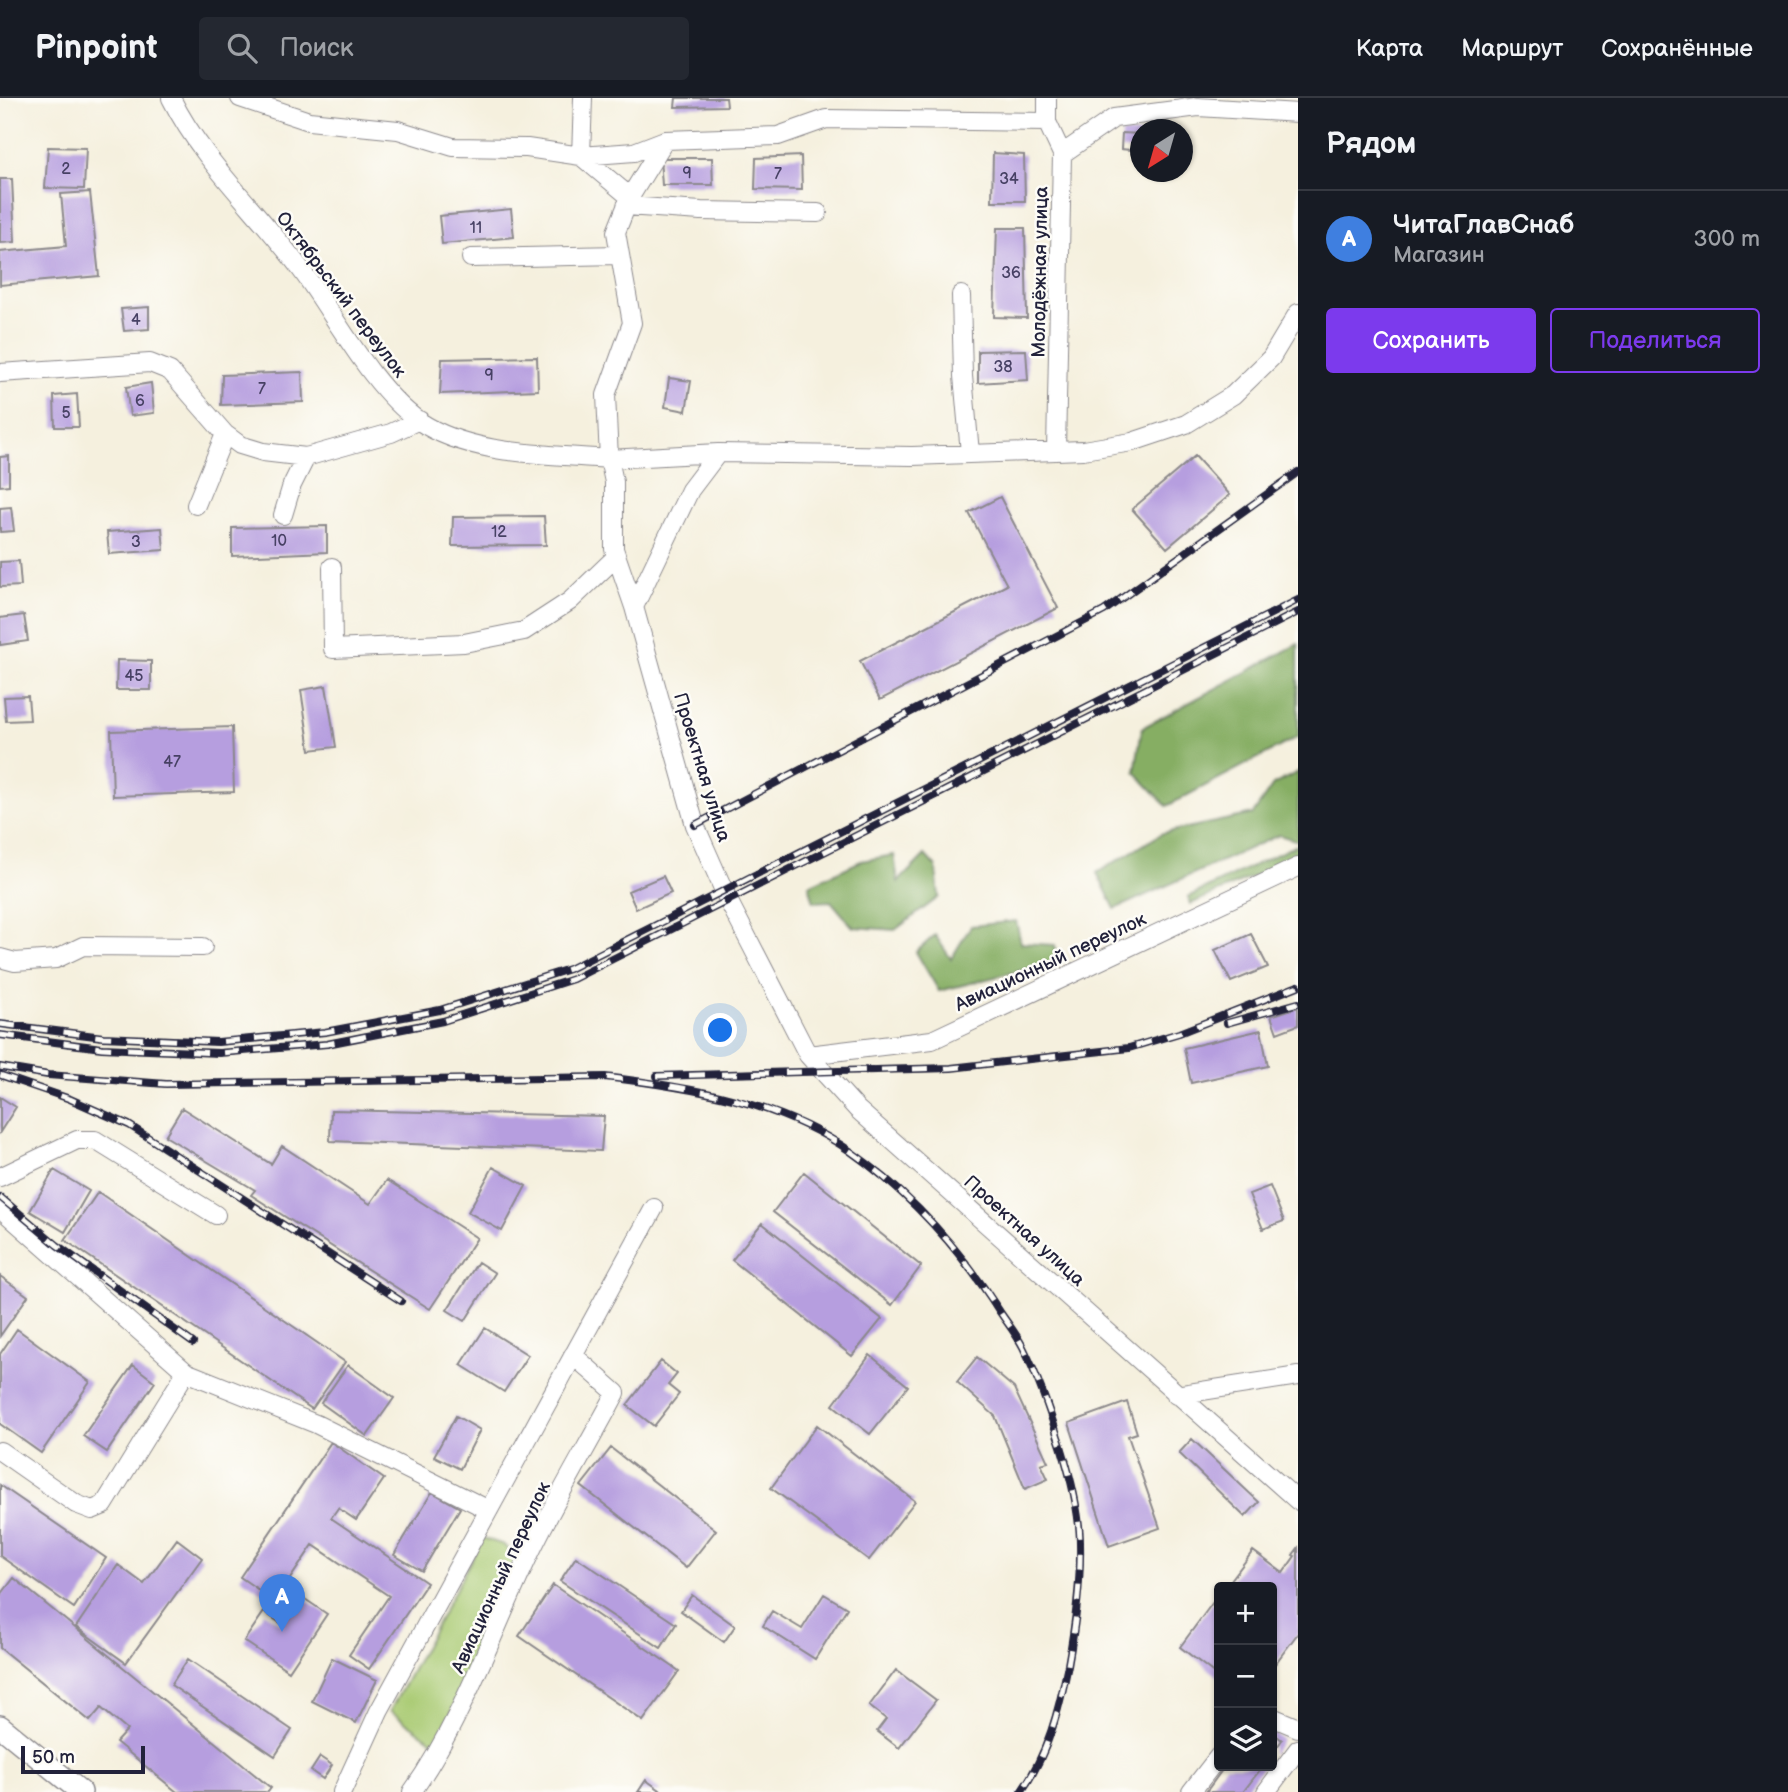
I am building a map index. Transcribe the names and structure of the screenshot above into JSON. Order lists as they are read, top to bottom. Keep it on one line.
{"streets":{"street":["Молодёжная улица","Октябрьский переулок","Проектная улица","Авиационный переулок"]},"crossings":[["Октябрьский переулок","Проектная улица"],["Проектная улица","Авиационный переулок"]],"house_numbers":["2","9","7","34","11","36","4","38","9","7","6","5","12","10","3","45","47"],"scale_bar":"50 m","north":"bottom left","page":{"header":"Pinpoint","search":"Поиск","nav":["Карта","Маршрут","Сохранённые"],"heading":"Рядом","list":[{"mark":"A","name":"ЧитаГлавСнаб","note":"Магазин","value":"300 m"}],"buttons":["Сохранить","Поделиться"],"pins":"A","map_buttons":["+","−"],"scale":"50 m"}}
